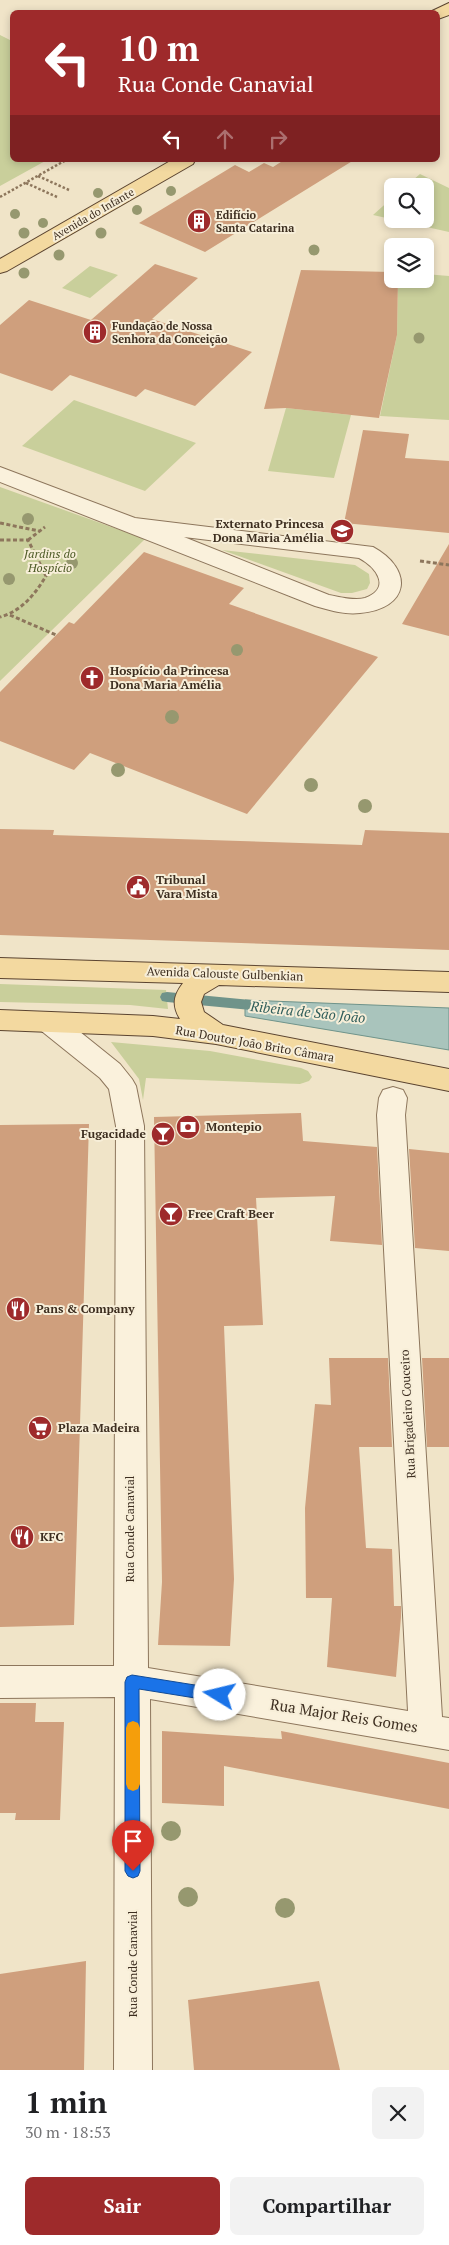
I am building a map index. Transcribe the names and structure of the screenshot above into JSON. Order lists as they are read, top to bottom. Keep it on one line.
{"streets":{"main road":["Avenida do Infante","Avenida Calouste Gulbenkian","Rua Doutor João Brito Câmara"],"street":["Rua Brigadeiro Couceiro","Rua Conde Canavial","Rua Major Reis Gomes"]},"crossings":[["Rua Doutor João Brito Câmara","Rua Conde Canavial"],["Rua Brigadeiro Couceiro","Rua Major Reis Gomes"],["Rua Conde Canavial","Rua Major Reis Gomes"]],"water":["Ribeira de São João"],"parks":["Jardins do Hospício"],"places":{"building":["Edifício Santa Catarina","Fundação de Nossa Senhora da Conceição"],"school or university":["Externato Princesa Dona Maria Amélia"],"church":["Hospício da Princesa Dona Maria Amélia"],"public building":["Tribunal Vara Mista"],"bank":["Montepio"],"bar":["Fugacidade","Free Craft Beer"],"restaurant":["Pans & Company","KFC"],"supermarket":["Plaza Madeira"]},"page":{"turn":["10 m","Rua Conde Canavial"],"heading":["1 min","30 m · 18:53"],"buttons":["Sair","Compartilhar"]}}
